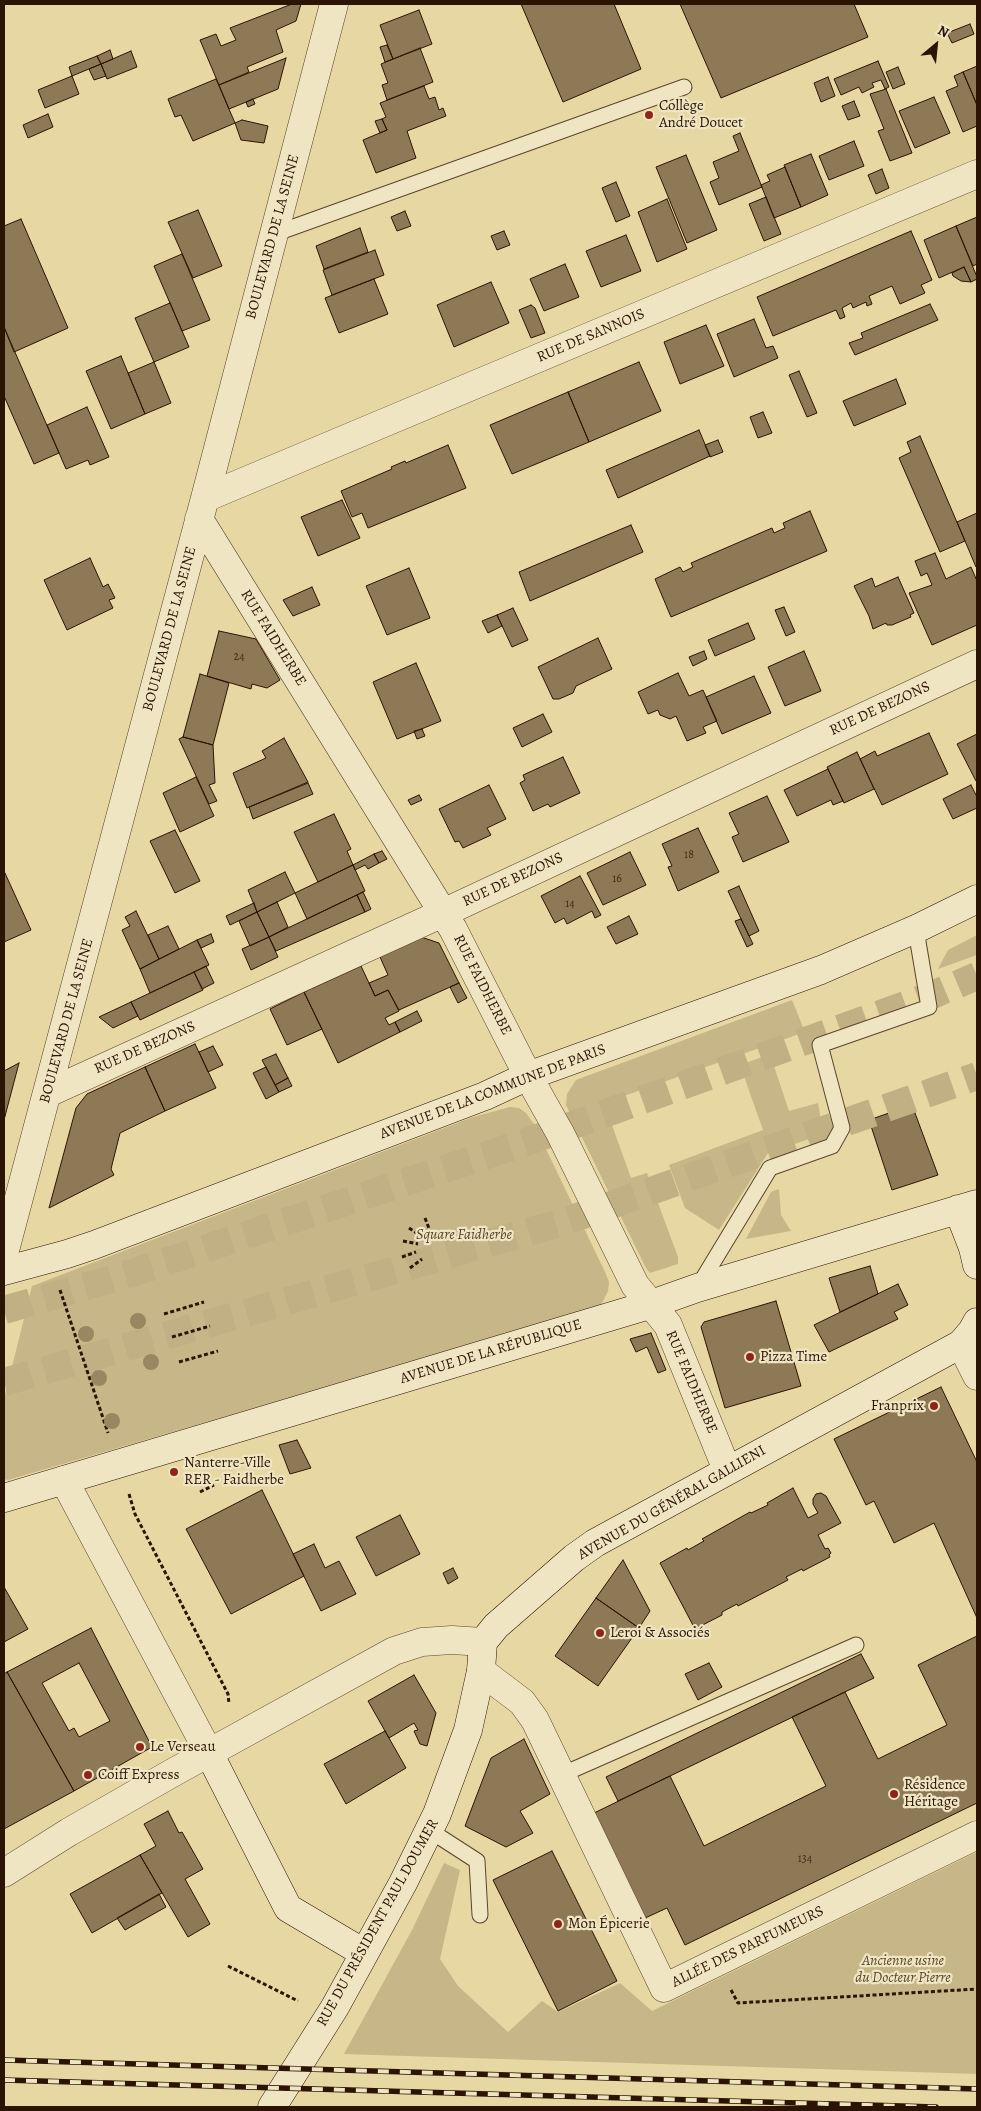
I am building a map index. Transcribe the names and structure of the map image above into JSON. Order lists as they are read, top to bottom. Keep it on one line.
{"streets":{"street":["BOULEVARD DE LA SEINE","RUE DE SANNOIS","RUE FAIDHERBE","RUE DE BEZONS","AVENUE DE LA COMMUNE DE PARIS","AVENUE DE LA RÉPUBLIQUE","AVENUE DU GÉNÉRAL GALLIENI","RUE DU PRÉSIDENT PAUL DOUMER","ALLÉE DES PARFUMEURS"]},"crossings":[["BOULEVARD DE LA SEINE","RUE DE SANNOIS"],["BOULEVARD DE LA SEINE","RUE FAIDHERBE"],["BOULEVARD DE LA SEINE","RUE DE BEZONS"],["RUE DE SANNOIS","RUE FAIDHERBE"],["RUE FAIDHERBE","RUE DE BEZONS"],["RUE FAIDHERBE","AVENUE DE LA COMMUNE DE PARIS"],["RUE FAIDHERBE","AVENUE DE LA RÉPUBLIQUE"],["RUE FAIDHERBE","AVENUE DU GÉNÉRAL GALLIENI"],["AVENUE DU GÉNÉRAL GALLIENI","RUE DU PRÉSIDENT PAUL DOUMER"],["RUE DU PRÉSIDENT PAUL DOUMER","ALLÉE DES PARFUMEURS"]],"parks":["Square Faidherbe","Ancienne usine du Docteur Pierre"],"places":["Collège André Doucet","Pizza Time","Franprix","Nanterre-Ville RER - Faidherbe","Leroi & Associés","Le Verseau","Coiff Express","Résidence Héritage","Mon Épicerie"],"house_numbers":["24","18","16","14","134"],"north":"top right"}
